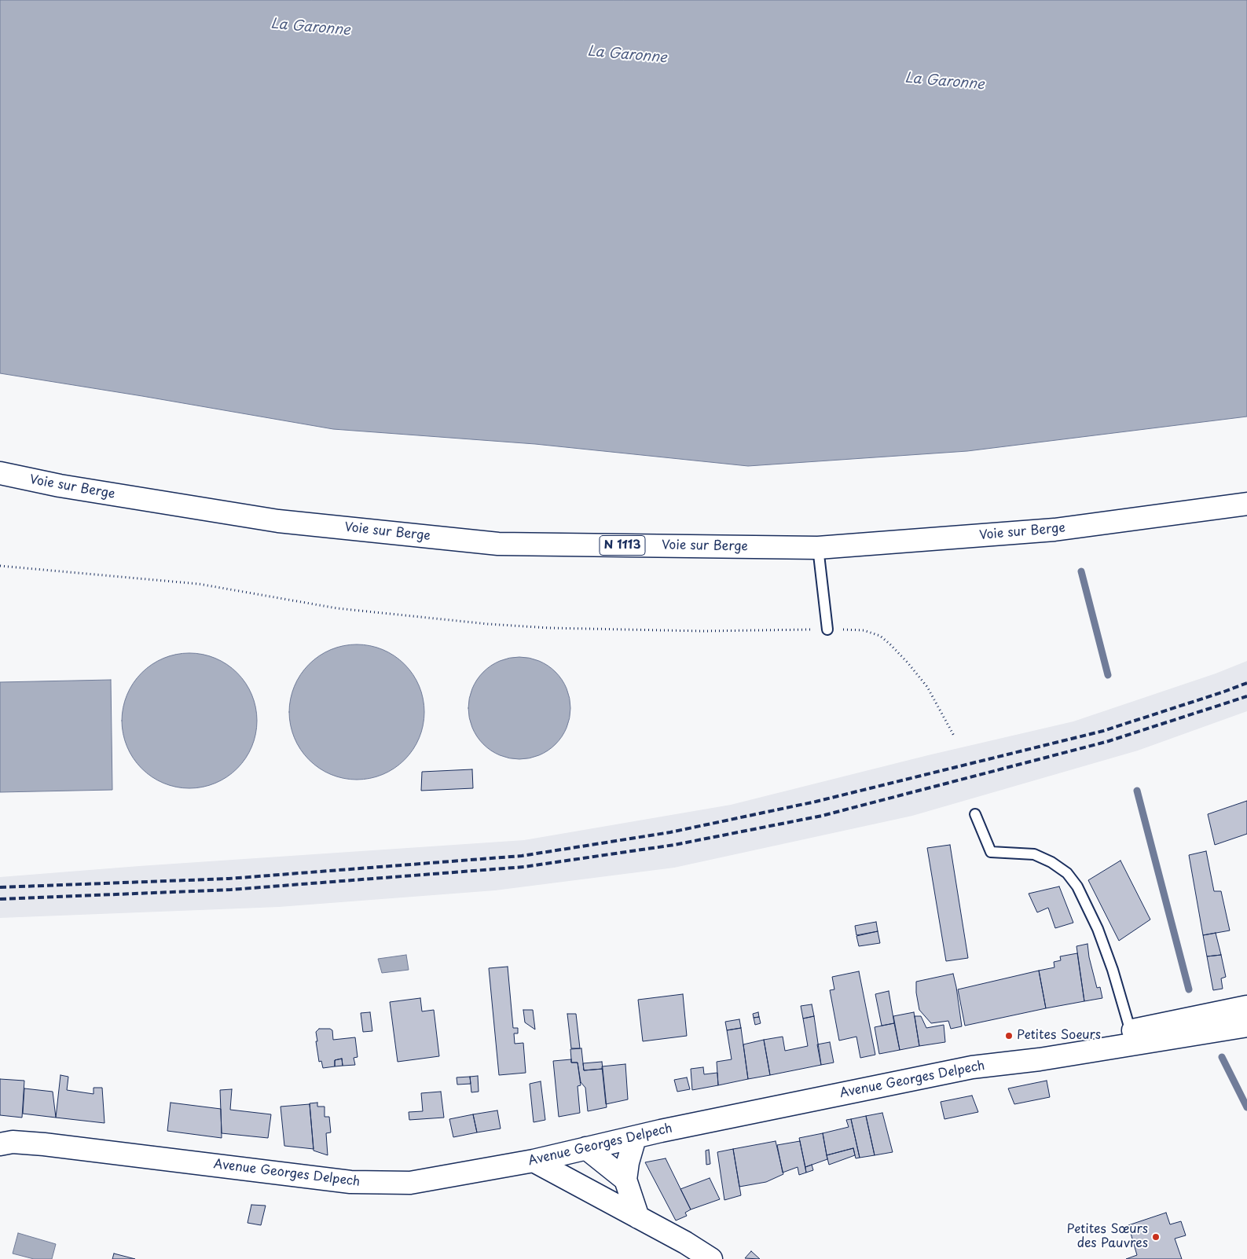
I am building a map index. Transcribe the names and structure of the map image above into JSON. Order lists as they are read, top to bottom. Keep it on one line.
{"streets":{"main road":["Voie sur Berge","N 1113","Avenue Georges Delpech"]},"water":["La Garonne"],"places":["Petites Soeurs","Petites Sœurs des Pauvres"]}
